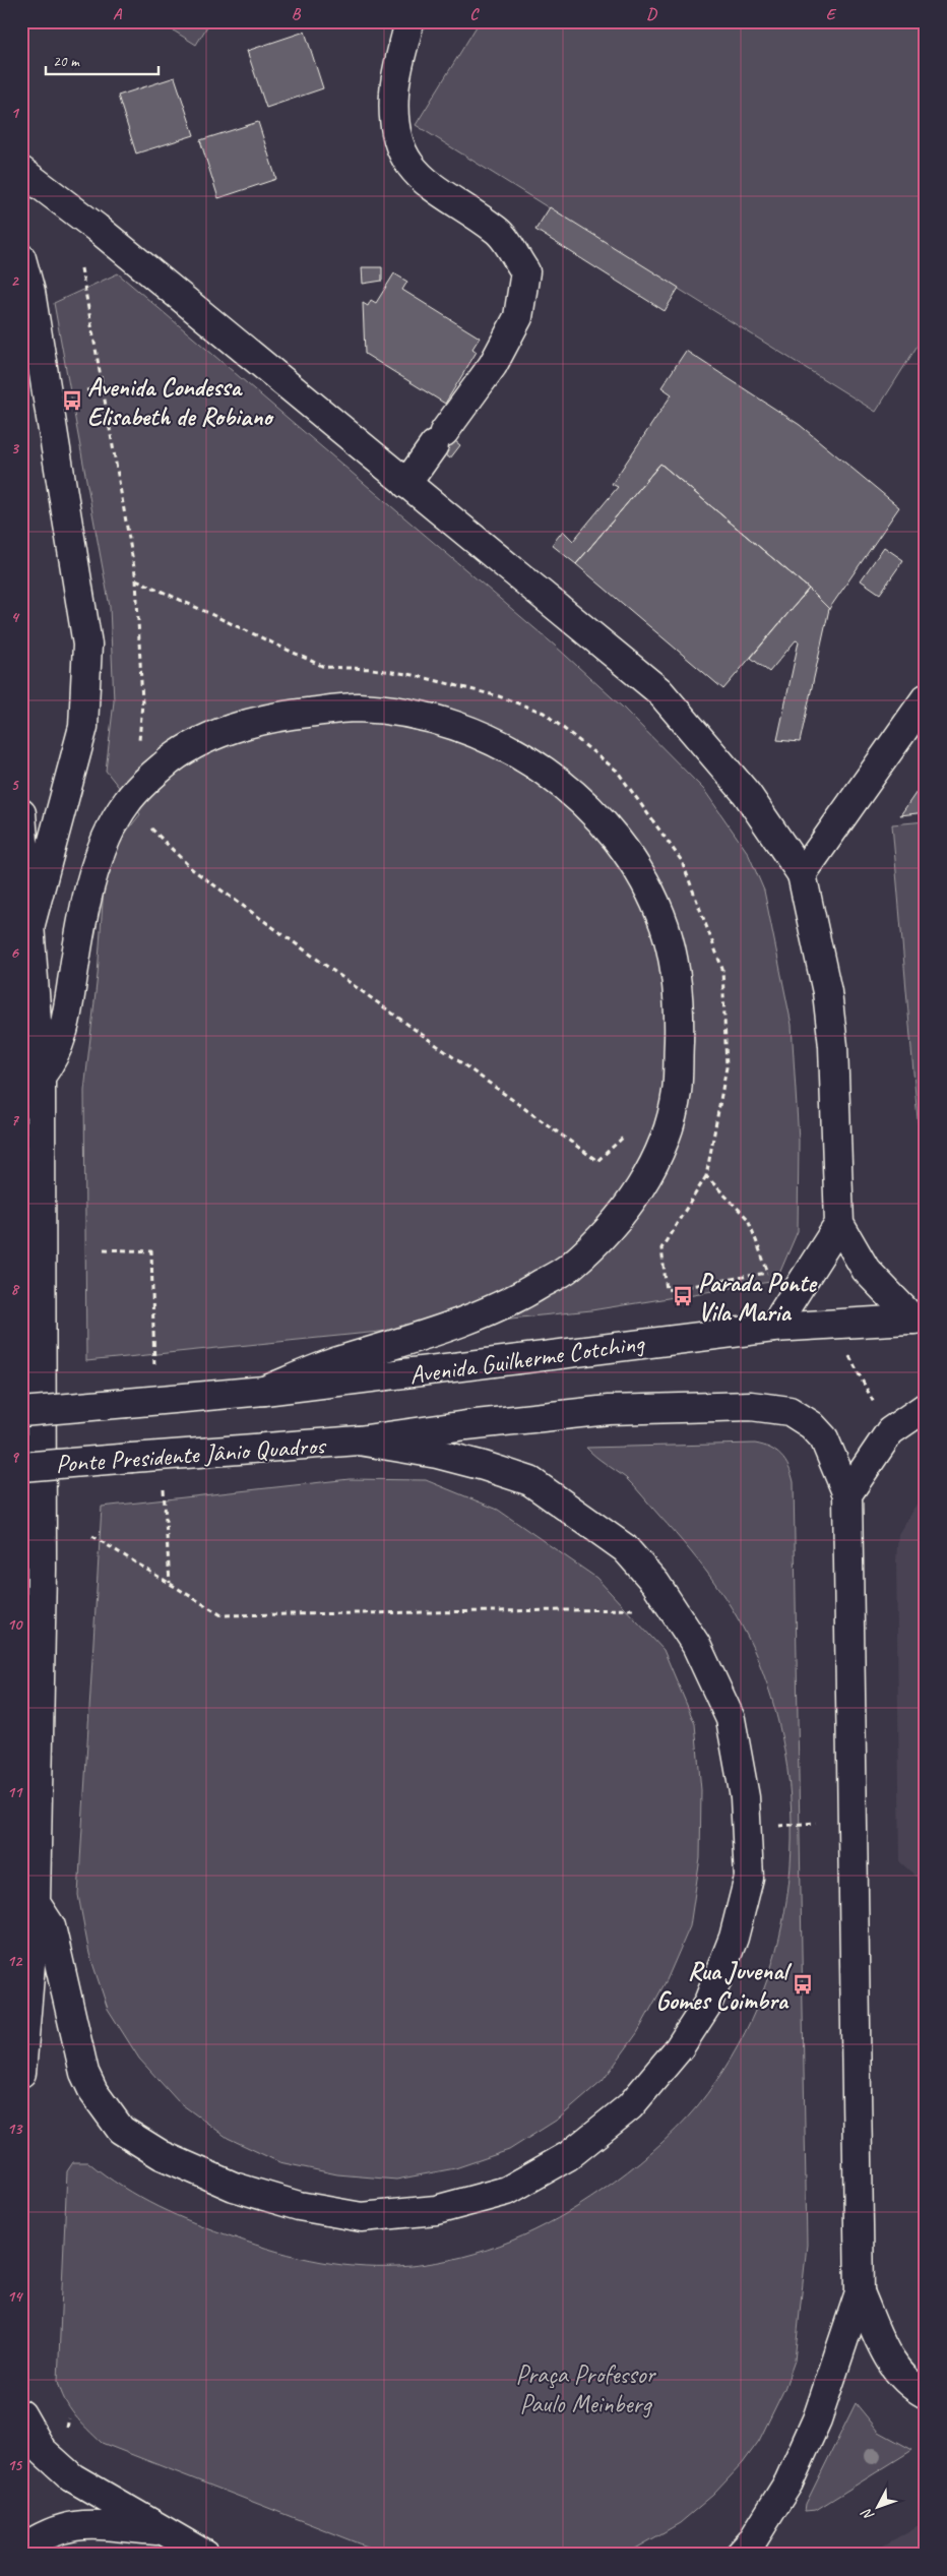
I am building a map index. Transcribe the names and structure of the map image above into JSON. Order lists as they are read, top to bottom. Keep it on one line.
{"streets":{"main road":["Avenida Guilherme Cotching","Ponte Presidente Jânio Quadros"]},"parks":["Praça Professor Paulo Meinberg"],"places":{"bus stop":["Avenida Condessa Elisabeth de Robiano","Parada Ponte Vila Maria","Rua Juvenal Gomes Coimbra"]},"scale_bar":"20 m","north":"bottom left","grid":{"columns":["A","B","C","D","E"],"rows":["1","2","3","4","5","6","7","8","9","10","11","12","13","14","15"]}}
